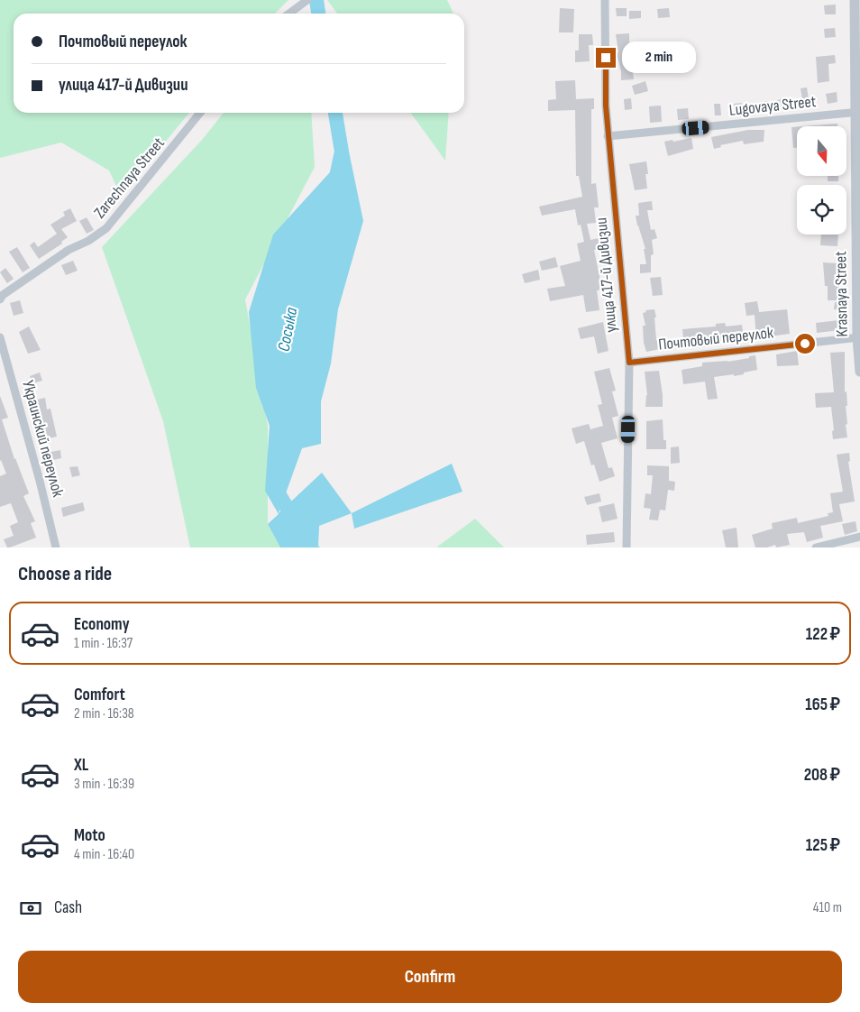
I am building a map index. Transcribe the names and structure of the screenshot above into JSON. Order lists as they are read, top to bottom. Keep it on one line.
{"streets":{"street":["Lugovaya Street","Zarechnaya Street","улица 417-й Дивизии","Krasnaya Street","Почтовый переулок","Украинский переулок"]},"crossings":[["Lugovaya Street","улица 417-й Дивизии"],["Lugovaya Street","Krasnaya Street"],["улица 417-й Дивизии","Почтовый переулок"],["Krasnaya Street","Почтовый переулок"]],"water":["Сосыка"],"north":"bottom","page":{"banner":["Почтовый переулок","улица 417-й Дивизии"],"bubble":"2 min","heading":"Choose a ride","list":[{"name":"Economy","note":"1 min · 16:37","value":"122 ₽"},{"name":"Comfort","note":"2 min · 16:38","value":"165 ₽"},{"name":"XL","note":"3 min · 16:39","value":"208 ₽"},{"name":"Moto","note":"4 min · 16:40","value":"125 ₽"}],"pay":["Cash","410 m"],"buttons":"Confirm"}}
